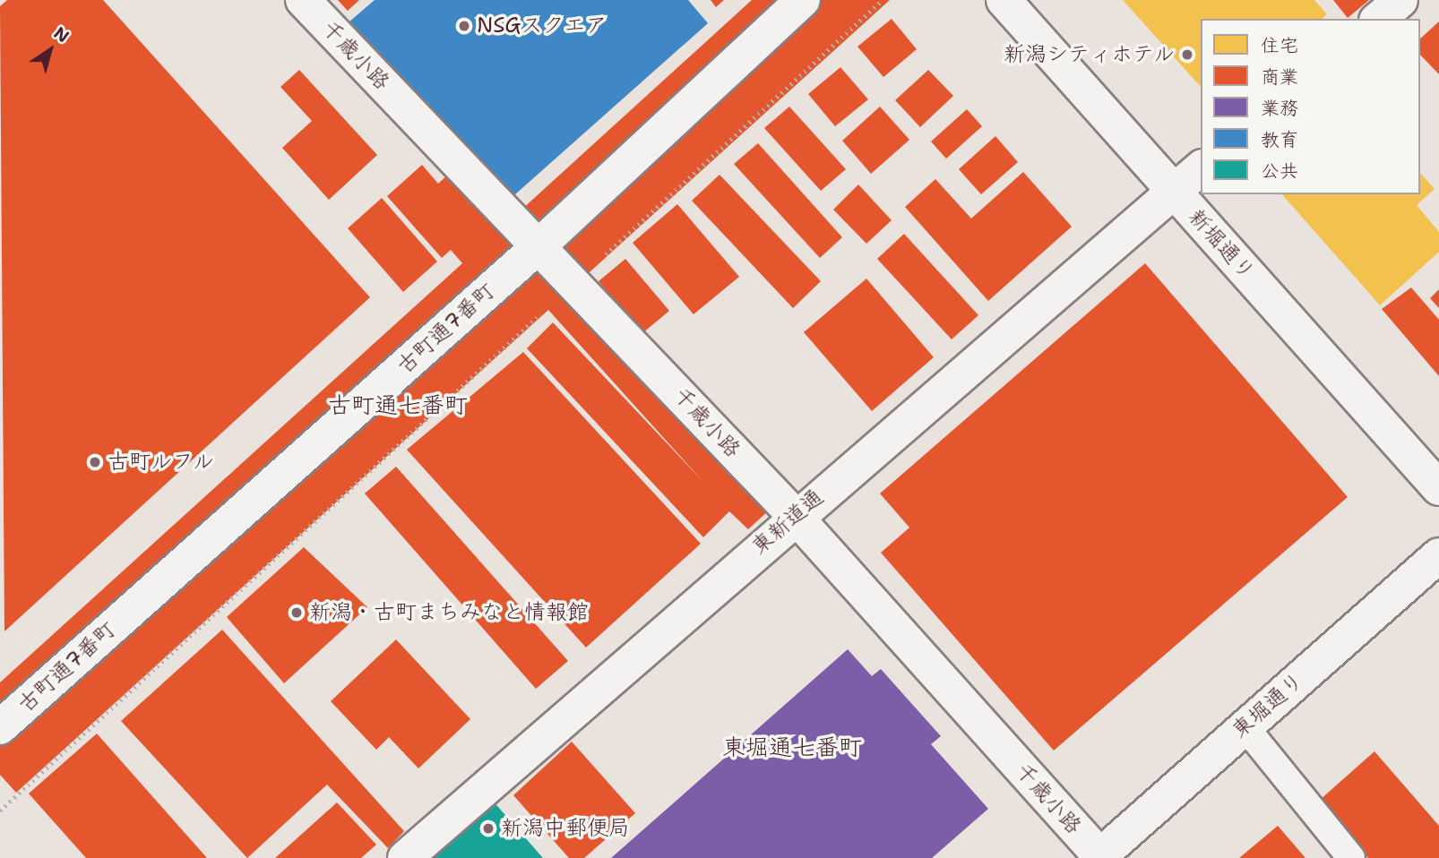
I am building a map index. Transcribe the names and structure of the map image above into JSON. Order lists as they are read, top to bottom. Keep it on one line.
{"streets":{"street":["千歳小路","新堀通り","古町通7番町","東新道通","東堀通り"]},"crossings":[["千歳小路","古町通7番町"],["千歳小路","東新道通"],["千歳小路","東堀通り"],["新堀通り","東新道通"]],"districts":["古町通七番町","東堀通七番町"],"places":["NSGスクエア","新潟シティホテル","古町ルフル","新潟・古町まちみなと情報館","新潟中郵便局"],"legend":["住宅","商業","業務","教育","公共"],"north":"top right"}
